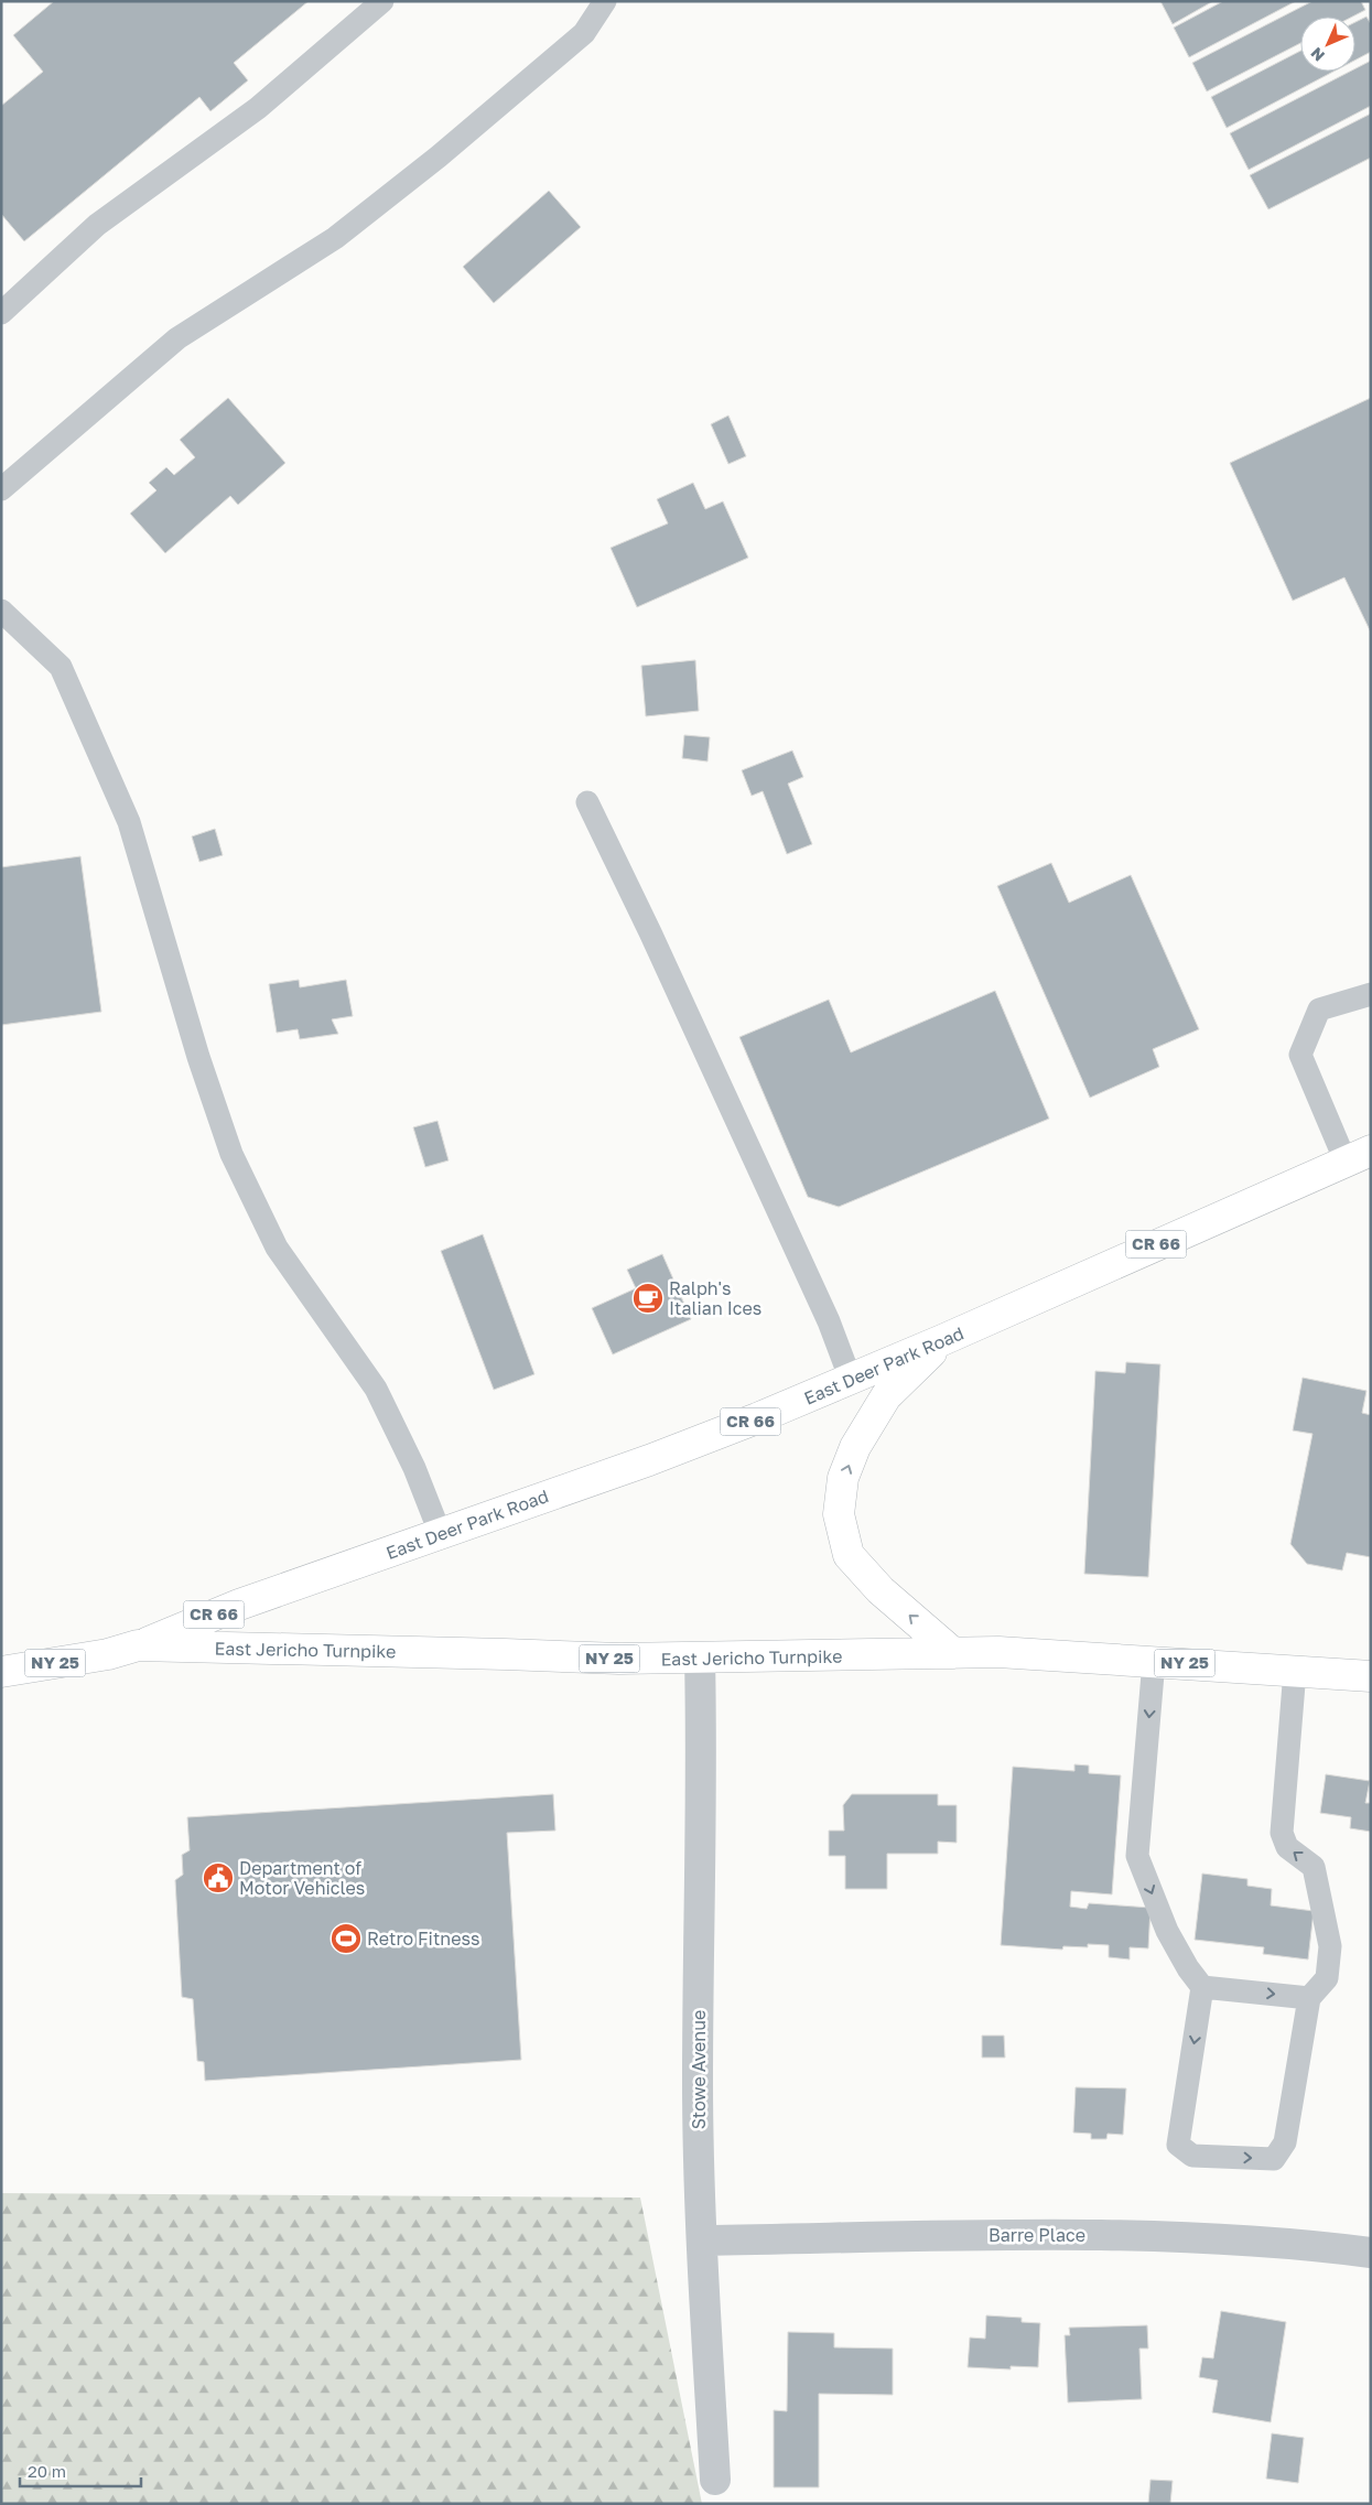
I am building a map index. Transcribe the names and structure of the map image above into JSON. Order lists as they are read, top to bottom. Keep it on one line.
{"streets":{"main road":["CR 66","East Deer Park Road","East Jericho Turnpike","NY 25"],"street":["Stowe Avenue","Barre Place"]},"crossings":[["East Deer Park Road","East Jericho Turnpike"],["East Jericho Turnpike","Stowe Avenue"],["Stowe Avenue","Barre Place"]],"places":{"cafe":["Ralph's Italian Ices"],"public building":["Department of Motor Vehicles"],"sports":["Retro Fitness"]},"scale_bar":"20 m","north":"bottom left"}
